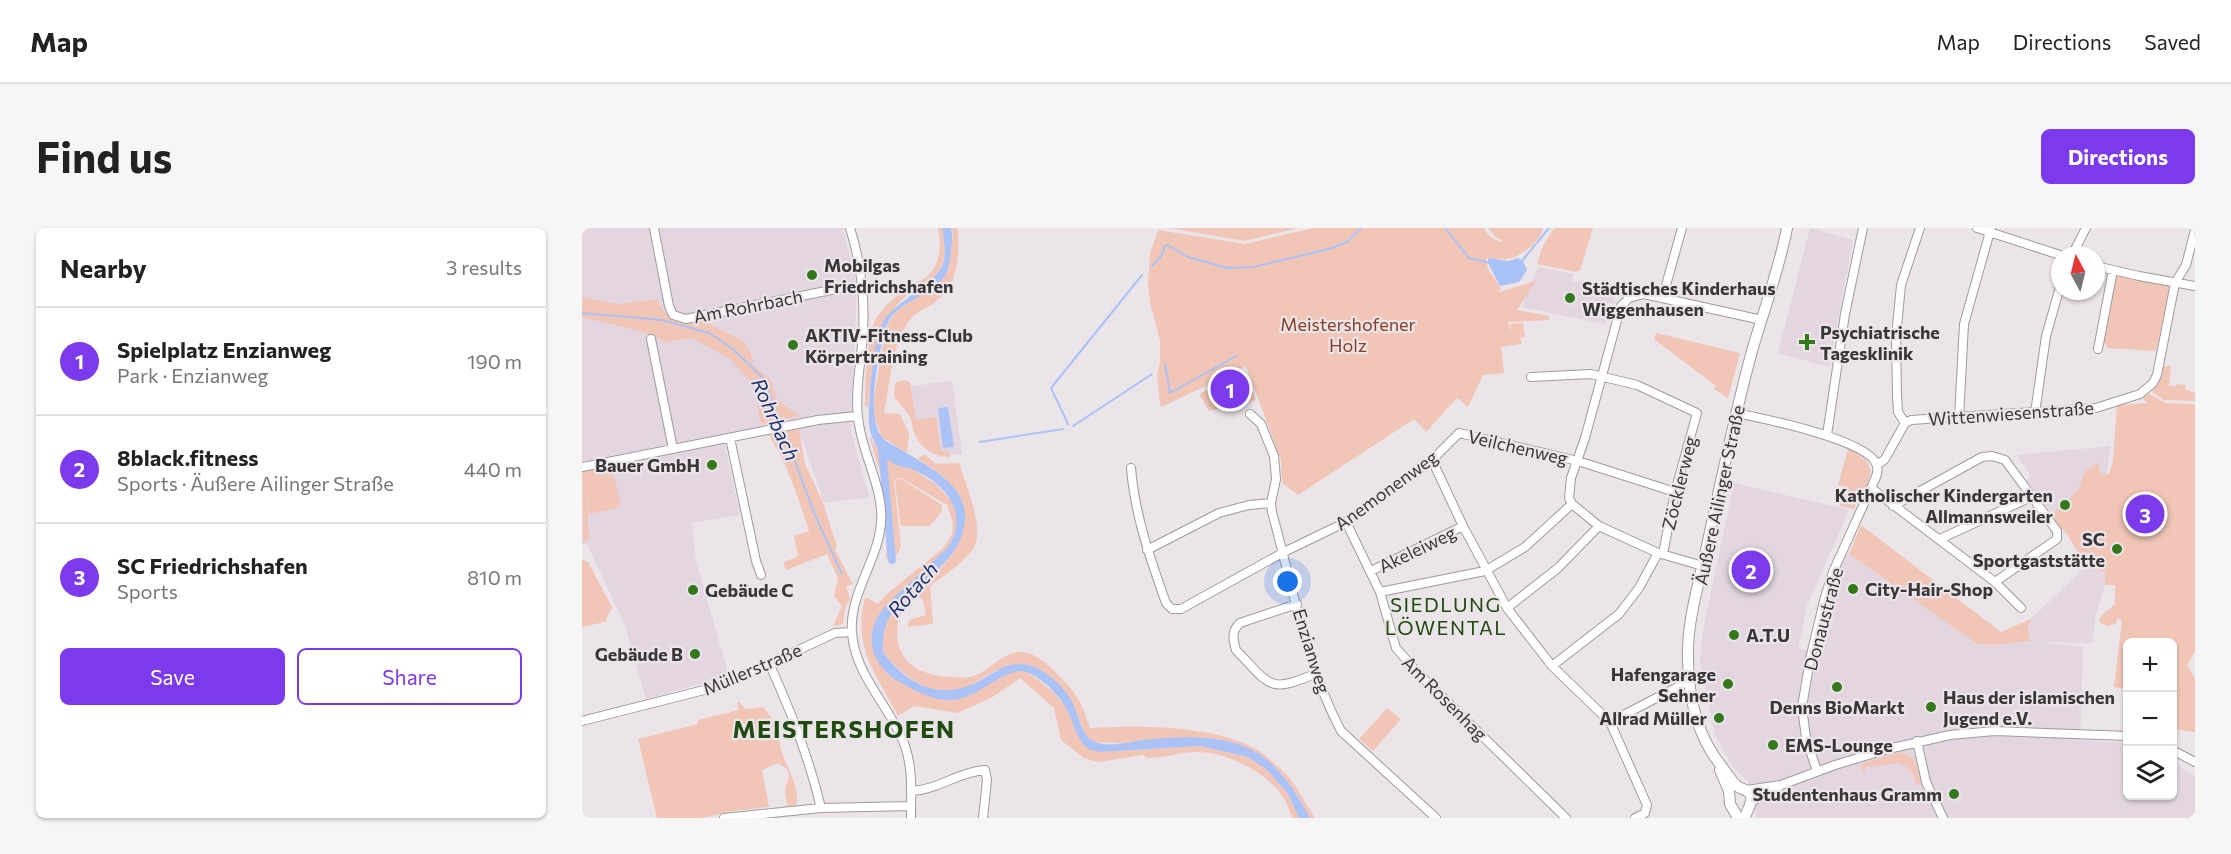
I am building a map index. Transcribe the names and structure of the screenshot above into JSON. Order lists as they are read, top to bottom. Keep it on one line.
{"streets":{"main road":["Äußere Ailinger Straße"],"street":["Am Rohrbach","Wittenwiesenstraße","Veilchenweg","Zöcklerweg","Anemonenweg","Akeleiweg","Donaustraße","Enzianweg","Müllerstraße","Am Rosenhag"]},"crossings":[["Wittenwiesenstraße","Donaustraße"],["Veilchenweg","Zöcklerweg"],["Veilchenweg","Anemonenweg"],["Anemonenweg","Enzianweg"],["Anemonenweg","Am Rosenhag"],["Akeleiweg","Am Rosenhag"]],"districts":["SIEDLUNG LÖWENTAL","MEISTERSHOFEN"],"water":["Rohrbach","Rotach"],"parks":["Meistershofener Holz"],"places":{"other":["Mobilgas Friedrichshafen","Städtisches Kinderhaus Wiggenhausen","AKTIV-Fitness-Club Körpertraining","Bauer GmbH","Katholischer Kindergarten Allmannsweiler","SC Sportgaststätte","City-Hair-Shop","Gebäude C","A.T.U","Gebäude B","Hafengarage Sehner","Denns BioMarkt","Haus der islamischen Jugend e.V.","Allrad Müller","EMS-Lounge","Studentenhaus Gramm"],"health":["Psychiatrische Tagesklinik"]},"north":"top","page":{"header":"Map","nav":["Map","Directions","Saved"],"buttons":["Directions",["Save","Share"]],"title":"Find us","heading":["Nearby","3 results"],"list":[{"mark":"1","name":"Spielplatz Enzianweg","note":"Park · Enzianweg","value":"190 m"},{"mark":"2","name":"8black.fitness","note":"Sports · Äußere Ailinger Straße","value":"440 m"},{"mark":"3","name":"SC Friedrichshafen","note":"Sports","value":"810 m"}],"pins":["1","3","2"],"map_buttons":["+","−"]}}
